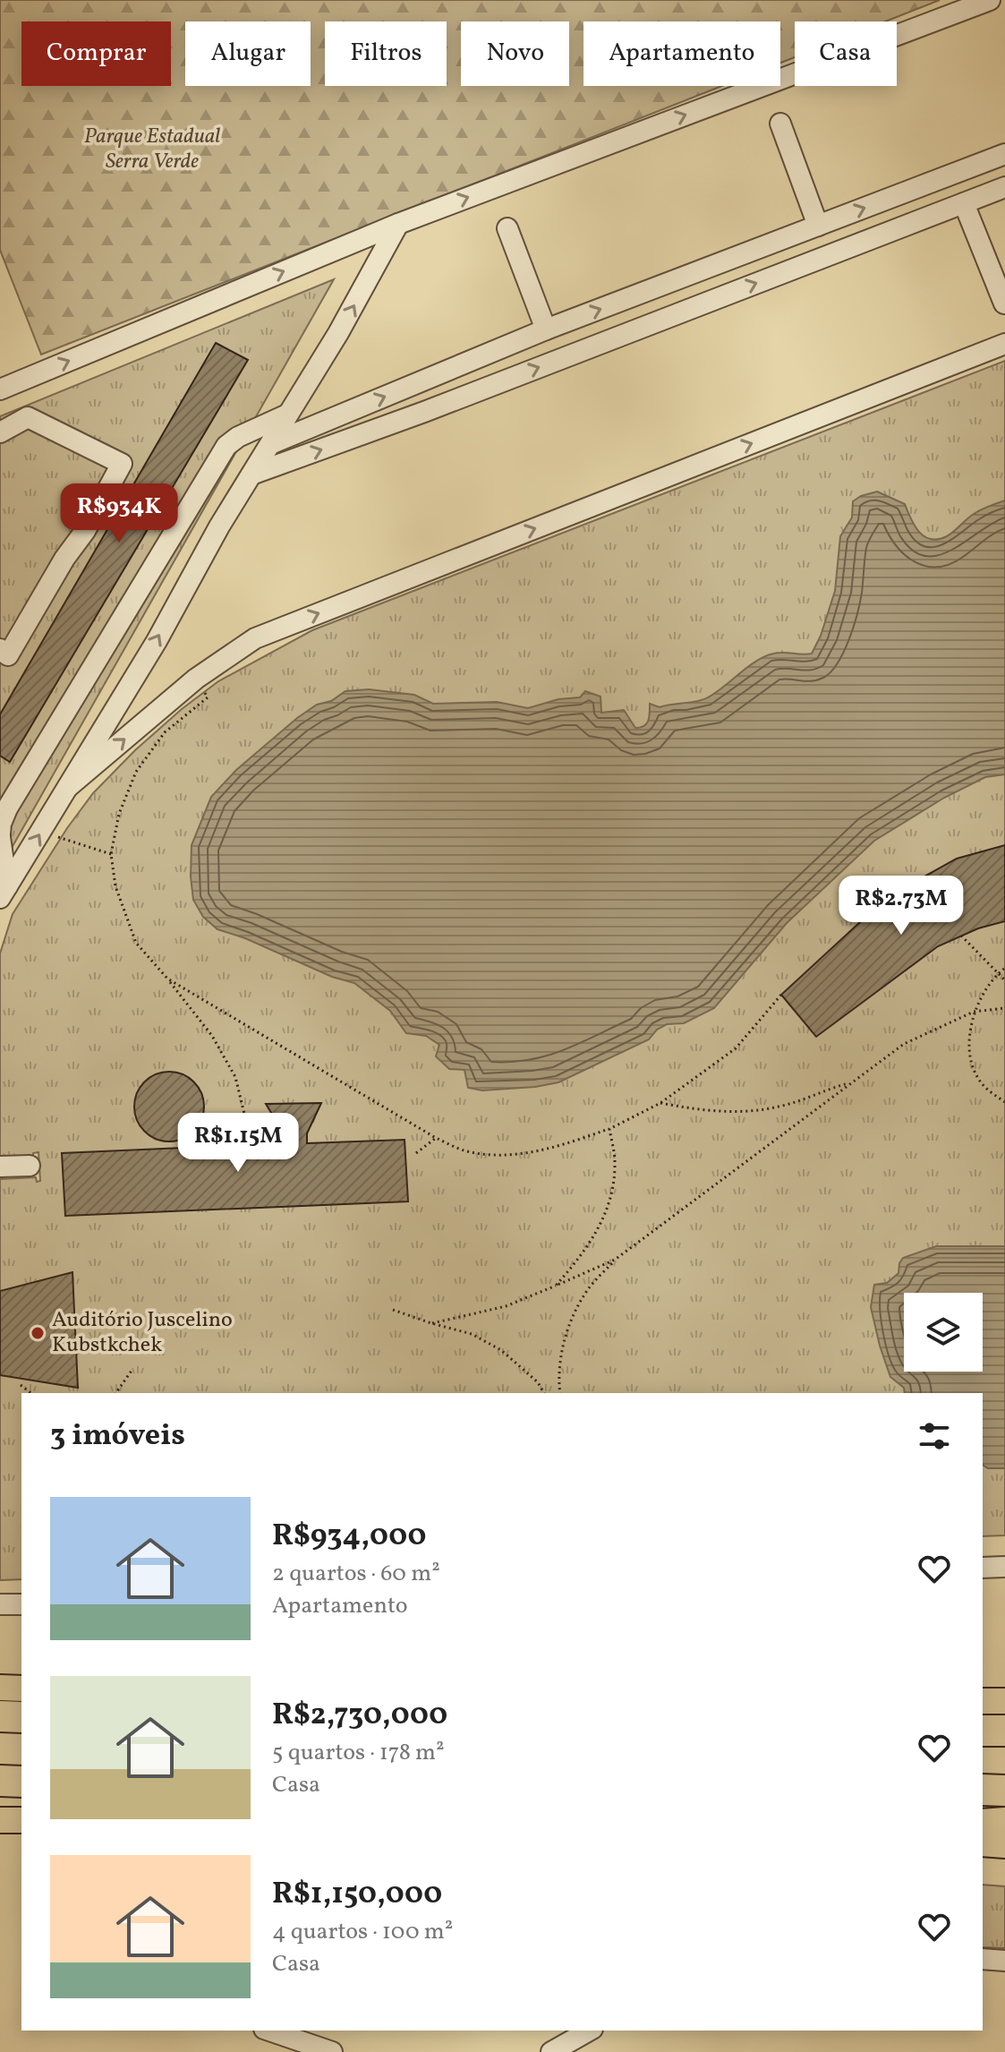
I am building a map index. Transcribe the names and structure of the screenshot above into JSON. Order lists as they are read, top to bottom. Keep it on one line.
{"parks":["Parque Estadual Serra Verde"],"places":["Auditório Juscelino Kubstkchek"],"page":{"chip":["Comprar","Alugar","Filtros","Novo","Apartamento","Casa"],"price":["R$934K","R$2.73M","R$1.15M"],"heading":"3 imóveis","list":[{"name":"R$934,000","note":"2 quartos · 60 m² · Apartamento"},{"name":"R$2,730,000","note":"5 quartos · 178 m² · Casa"},{"name":"R$1,150,000","note":"4 quartos · 100 m² · Casa"}]}}
